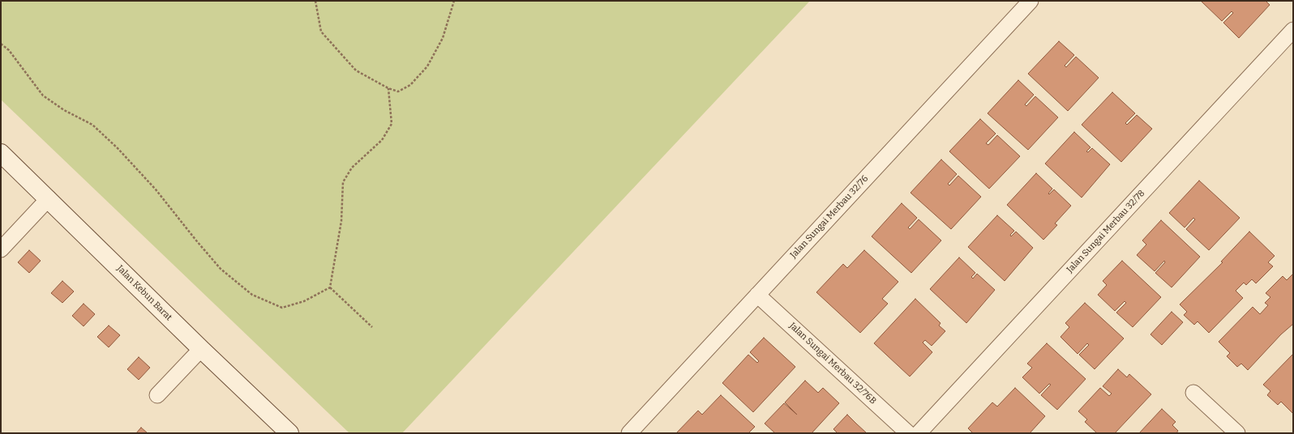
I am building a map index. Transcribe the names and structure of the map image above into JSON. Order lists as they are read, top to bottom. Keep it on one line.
{"streets":{"main road":["Jalan Kebun Barat"],"street":["Jalan Sungai Merbau 32/76","Jalan Sungai Merbau 32/78","Jalan Sungai Merbau 32/76B"]},"crossings":[["Jalan Sungai Merbau 32/76","Jalan Sungai Merbau 32/76B"]]}
